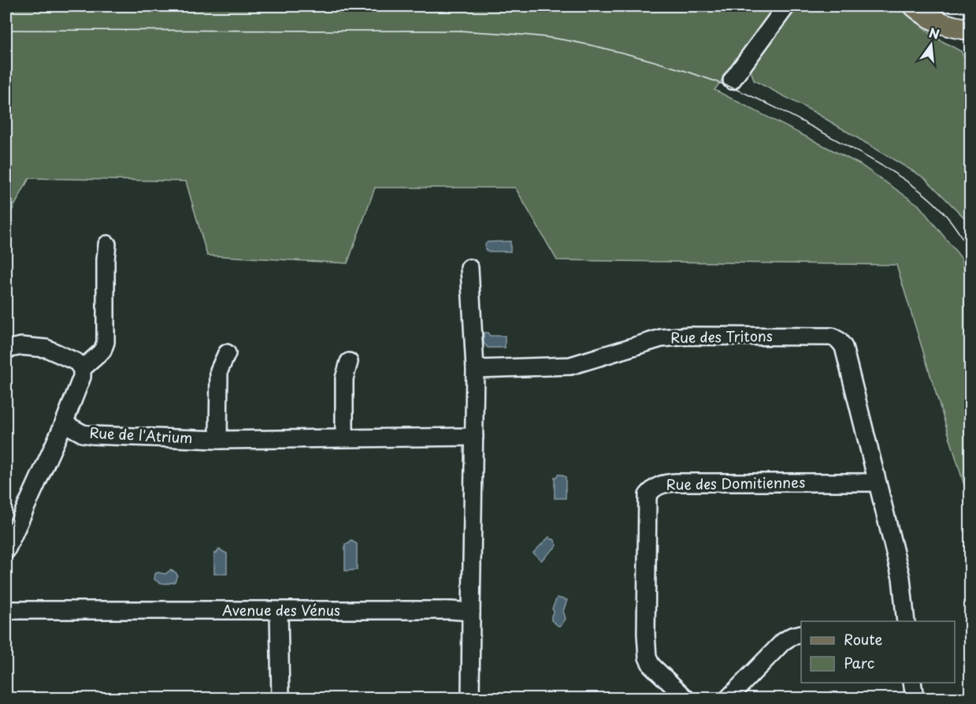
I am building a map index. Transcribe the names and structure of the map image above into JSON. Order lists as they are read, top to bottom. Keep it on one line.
{"streets":{"street":["Rue des Tritons","Rue de l'Atrium","Rue des Domitiennes","Avenue des Vénus"]},"crossings":[["Rue des Tritons","Rue des Domitiennes"]],"legend":["Route","Parc"],"north":"top"}
